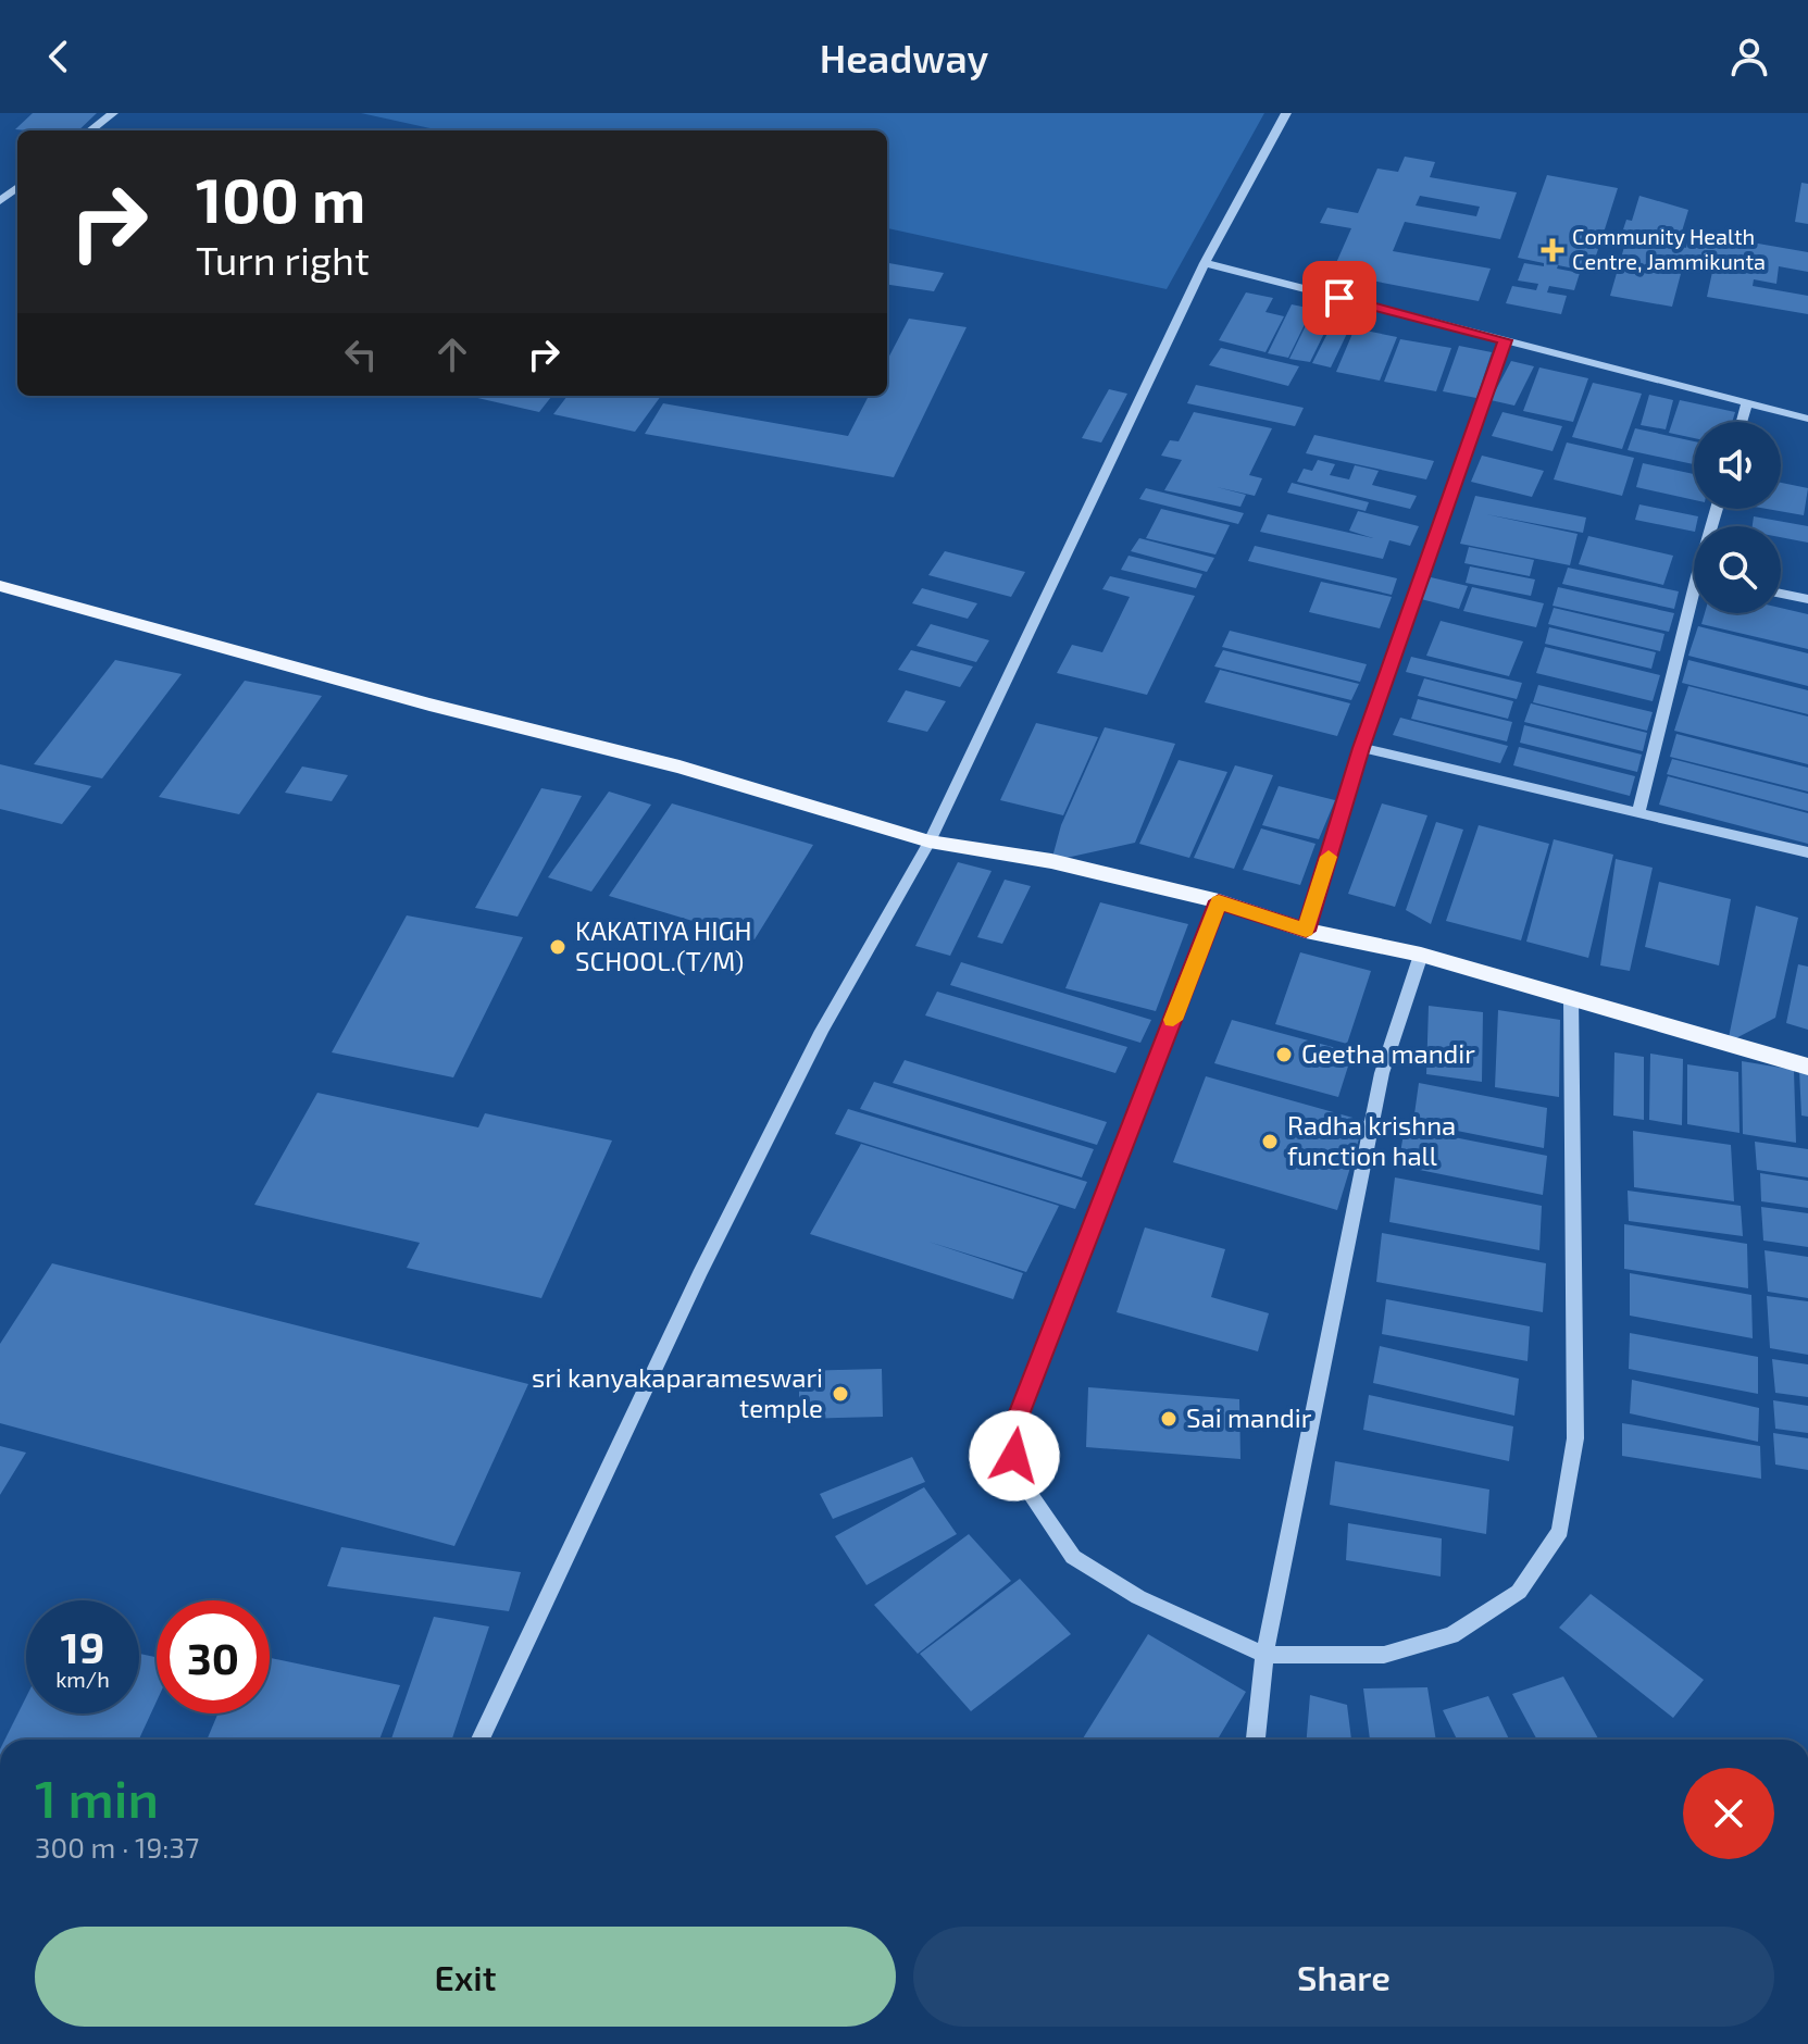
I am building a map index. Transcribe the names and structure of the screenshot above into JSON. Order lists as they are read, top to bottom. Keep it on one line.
{"places":{"health":["Community Health Centre, Jammikunta"],"other":["KAKATIYA HIGH SCHOOL.(T/M)","Geetha mandir","Radha krishna function hall","sri kanyakaparameswari temple","Sai mandir"]},"page":{"header":"Headway","turn":["100 m","Turn right"],"speed":"19 km/h","limit":"30","heading":["1 min","300 m · 19:37"],"buttons":["Exit","Share"]}}
